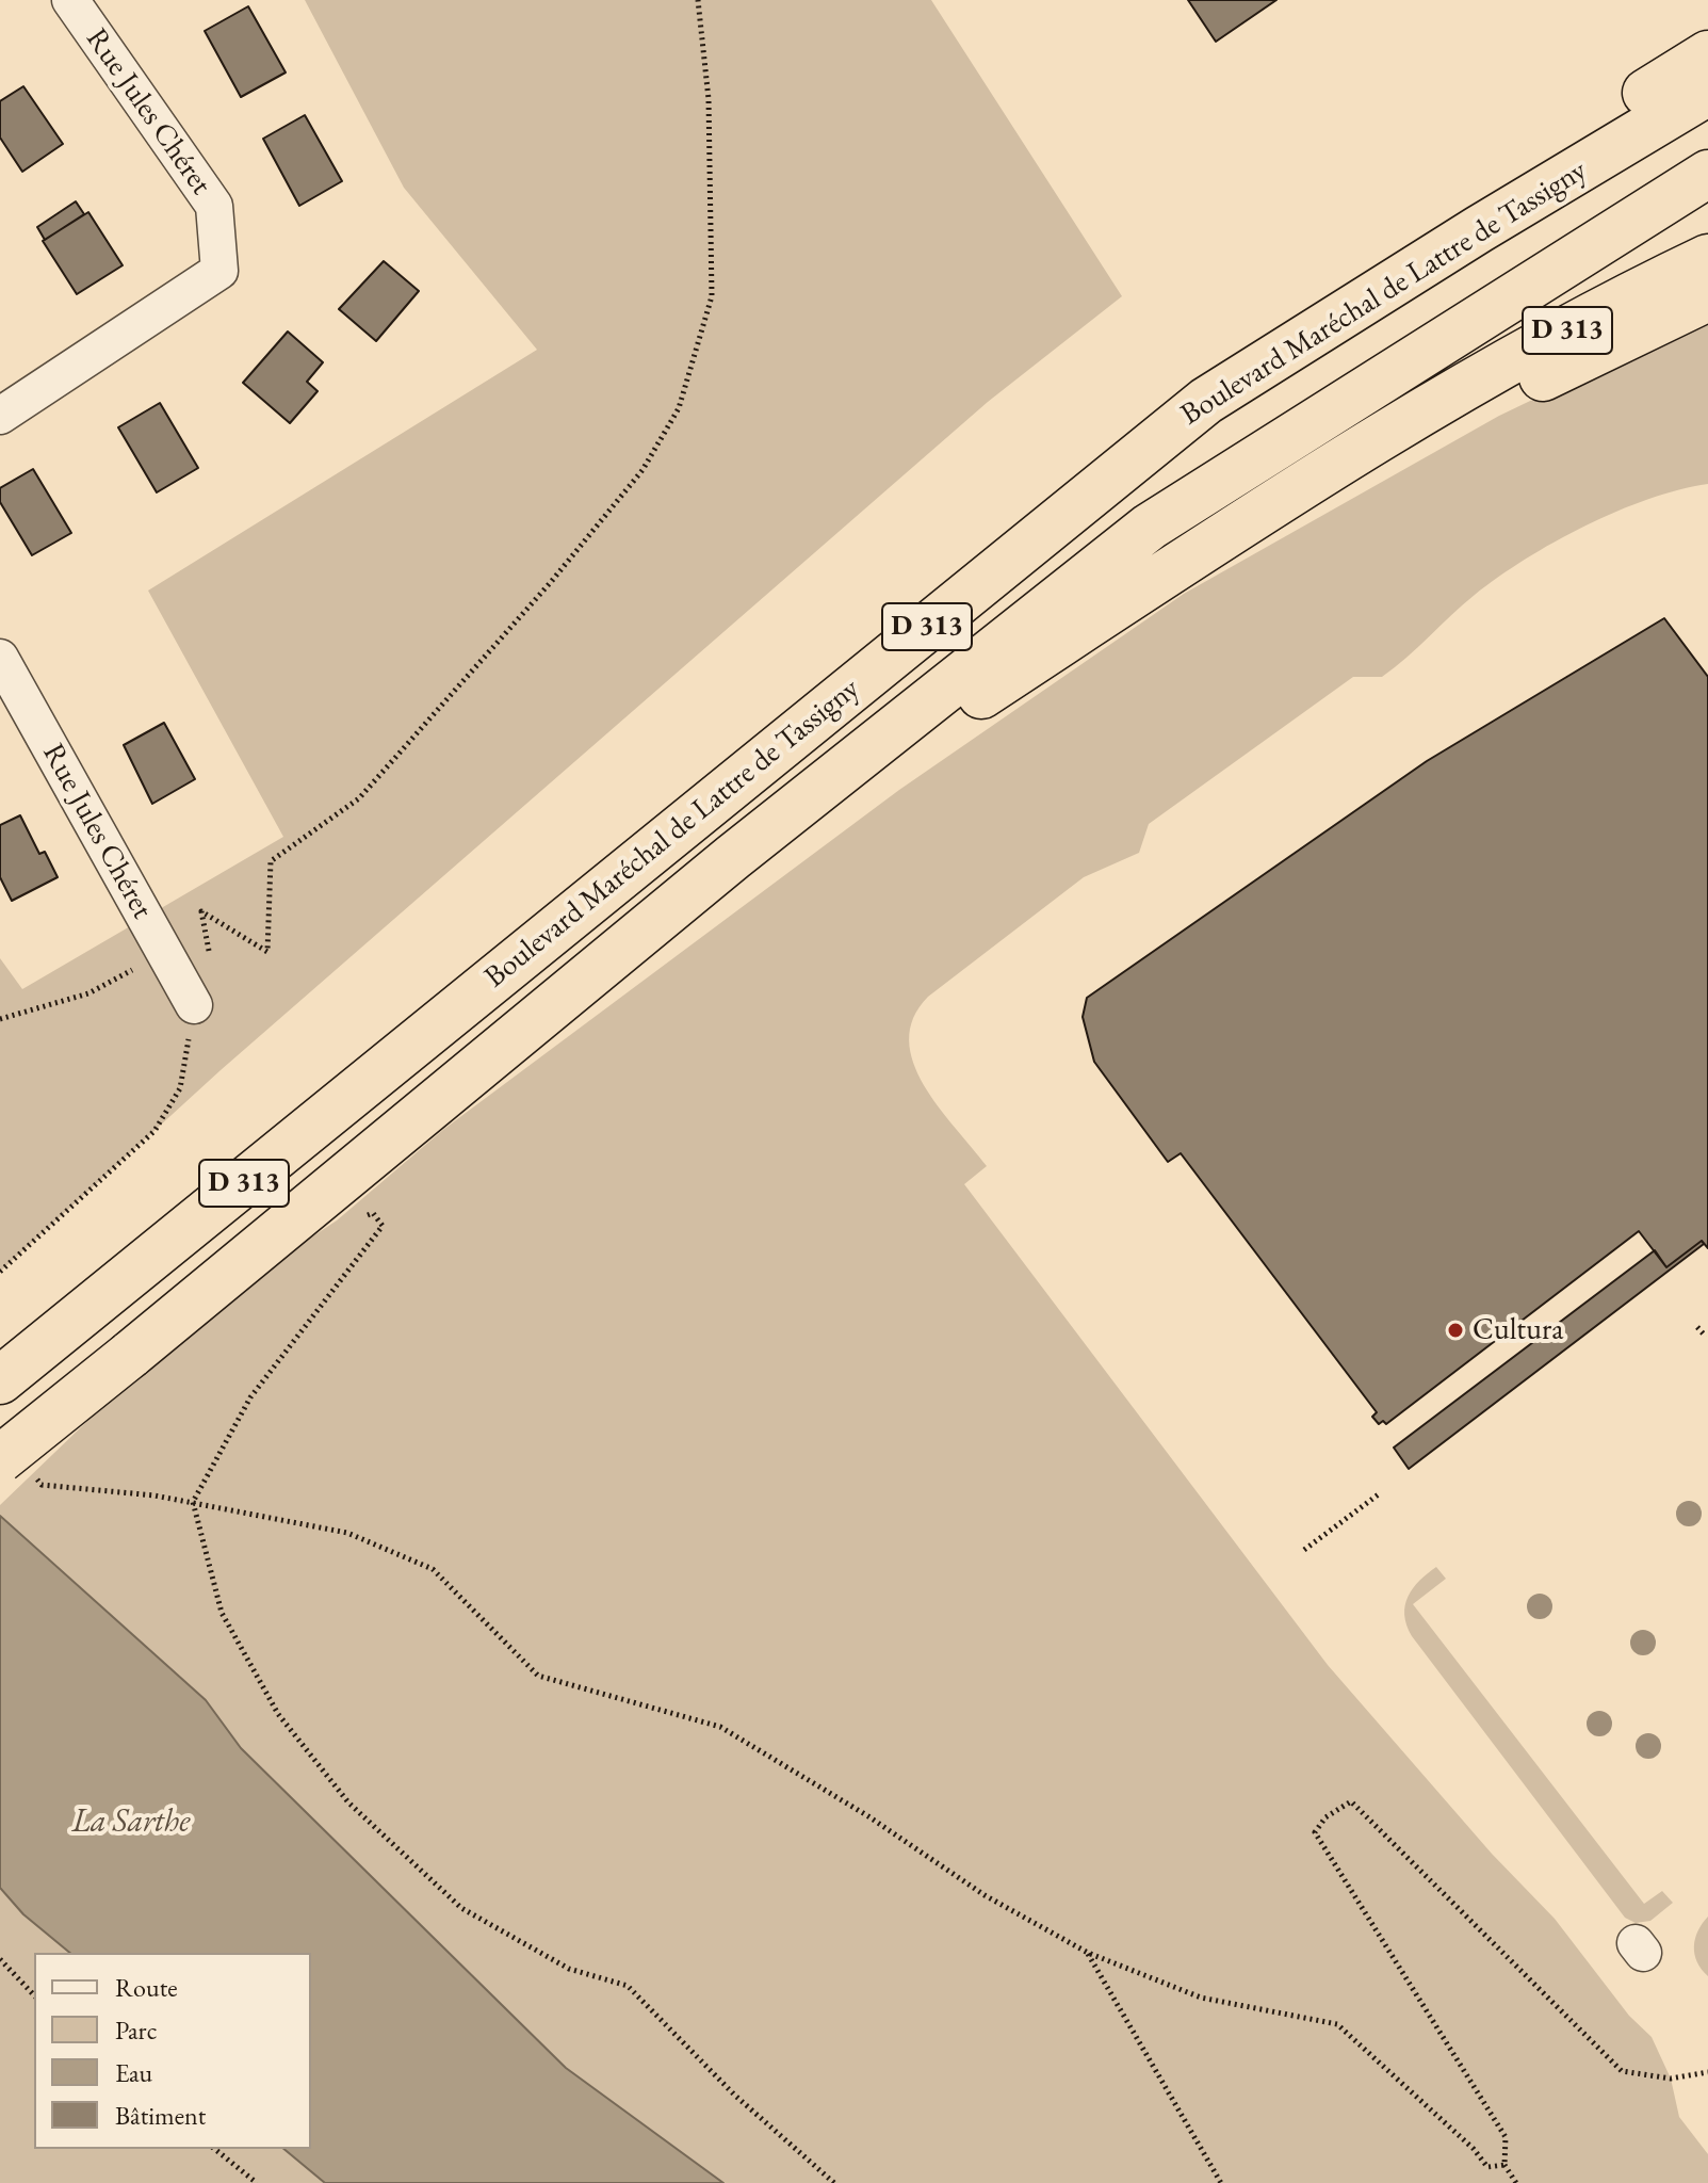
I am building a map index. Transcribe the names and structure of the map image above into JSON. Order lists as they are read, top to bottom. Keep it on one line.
{"streets":{"highway":["Boulevard Maréchal de Lattre de Tassigny","D 313"],"street":["Rue Jules Chéret"]},"crossings":[["Boulevard Maréchal de Lattre de Tassigny","D 313"]],"water":["La Sarthe"],"places":["Cultura"],"legend":["Route","Parc","Eau","Bâtiment"]}
